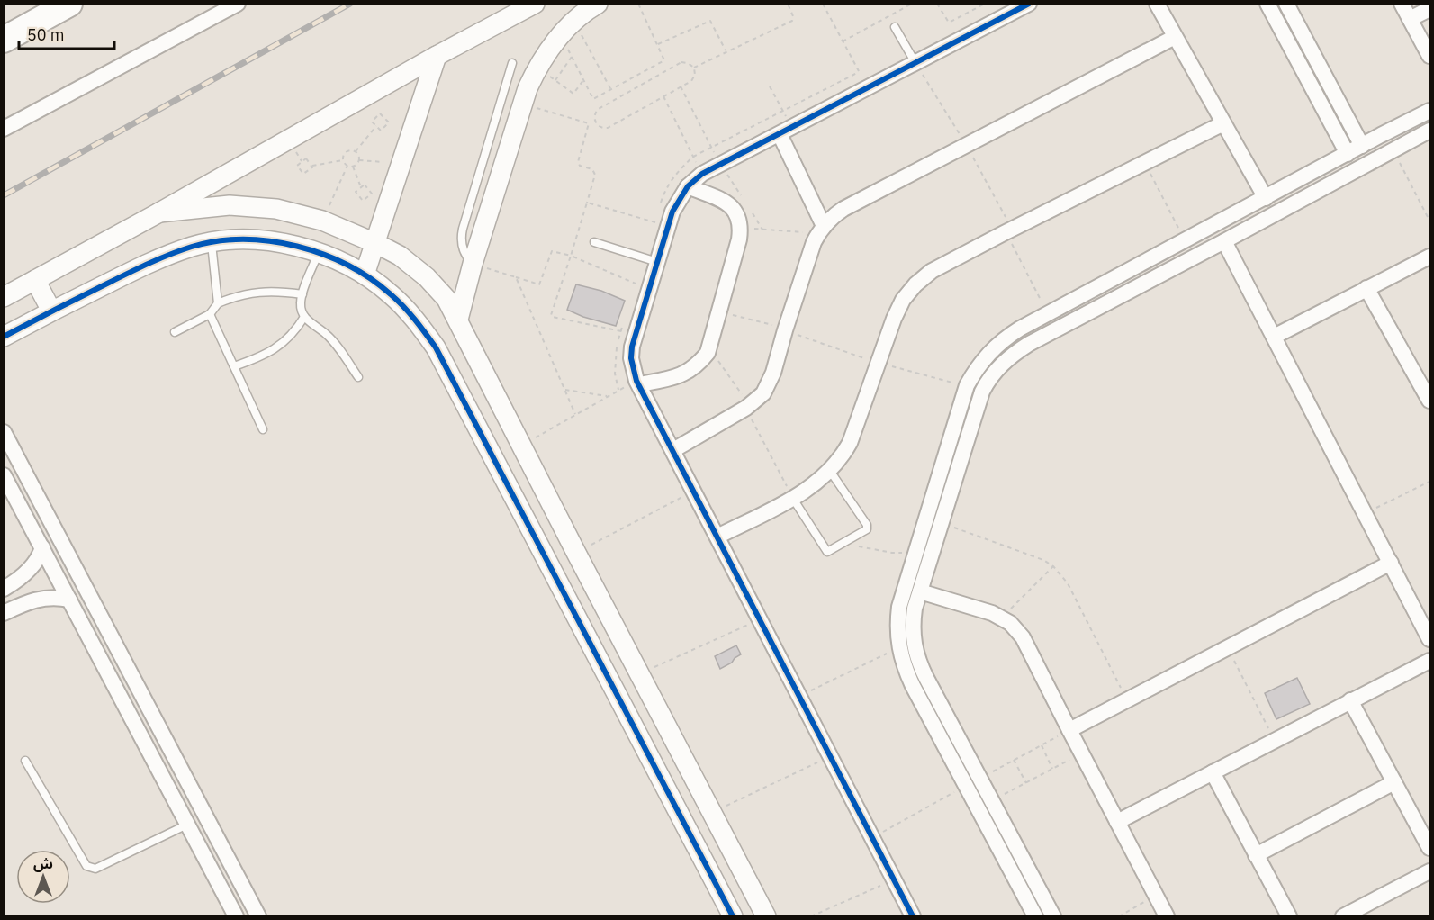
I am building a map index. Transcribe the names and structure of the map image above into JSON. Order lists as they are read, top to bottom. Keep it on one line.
{"scale_bar":"50 m","north":"top"}
